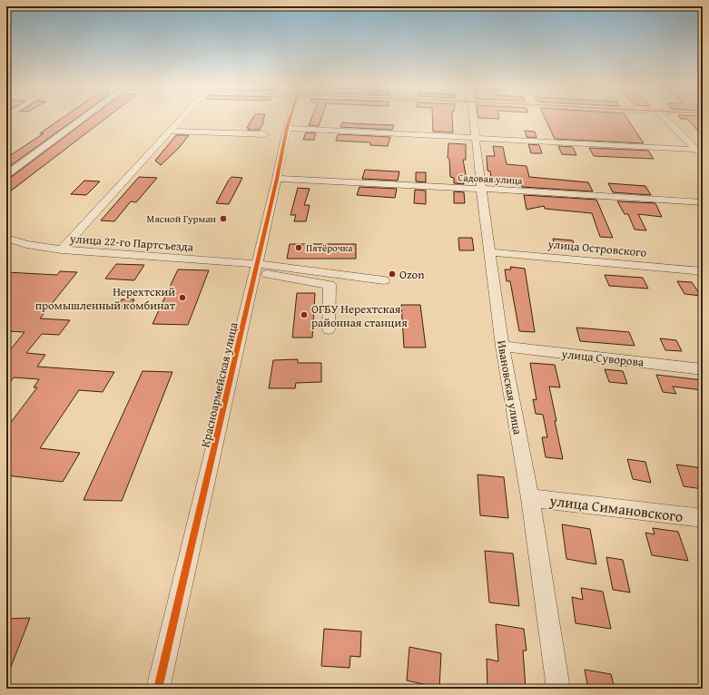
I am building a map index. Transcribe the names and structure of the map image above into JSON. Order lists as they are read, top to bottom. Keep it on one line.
{"streets":{"street":["Садовая улица","улица 22-го Партсъезда","улица Островского","улица Суворова","Красноармейская улица","Ивановская улица","улица Симановского"]},"crossings":[["Садовая улица","Красноармейская улица"],["Садовая улица","Ивановская улица"],["улица 22-го Партсъезда","Красноармейская улица"],["улица Островского","Ивановская улица"],["улица Суворова","Ивановская улица"],["Ивановская улица","улица Симановского"]],"places":["Мясной Гурман","Пятёрочка","Ozon","Нерехтский промышленный комбинат","ОГБУ Нерехтская районная станция"]}
